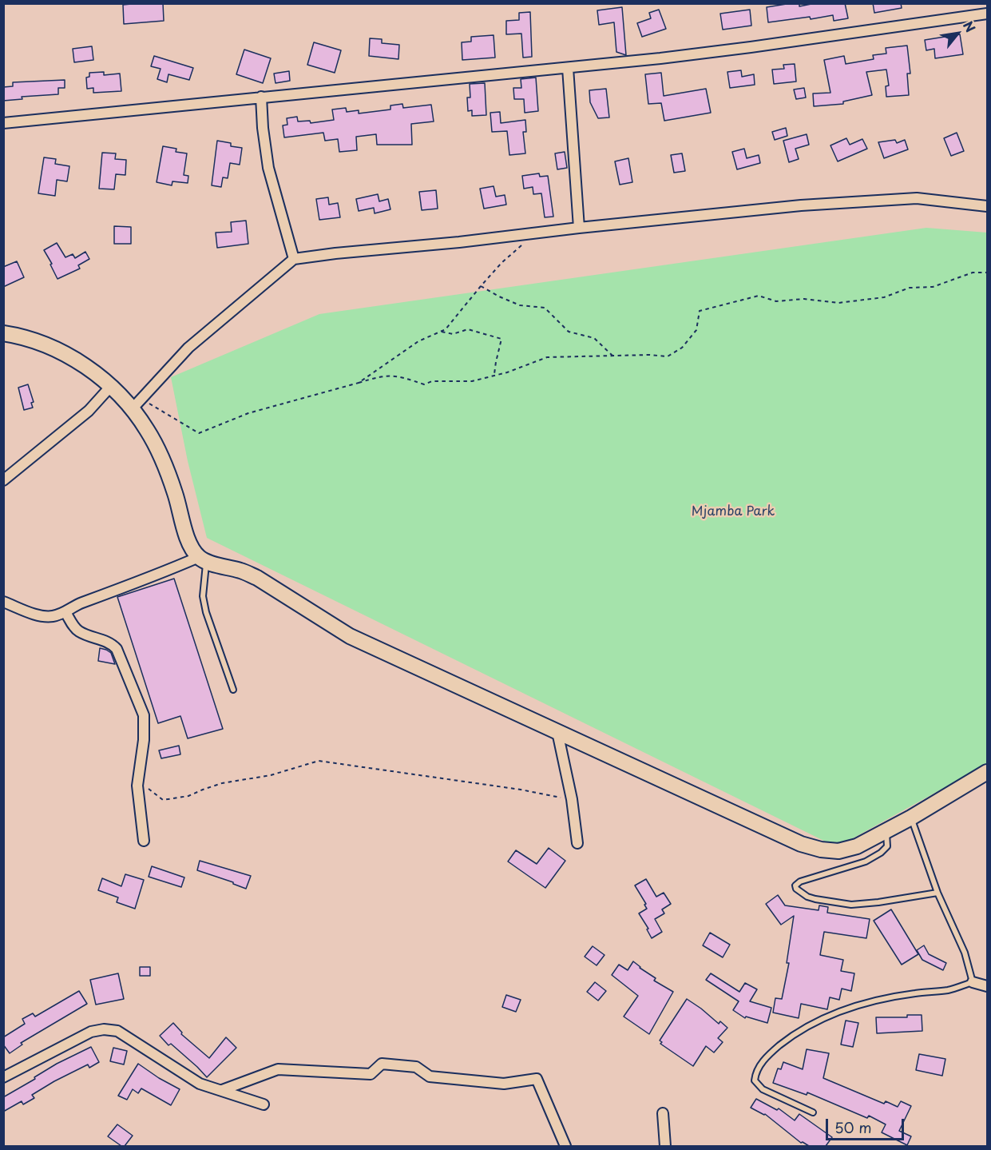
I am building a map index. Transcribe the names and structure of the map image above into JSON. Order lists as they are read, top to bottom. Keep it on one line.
{"parks":["Mjamba Park"],"scale_bar":"50 m","north":"top right"}
